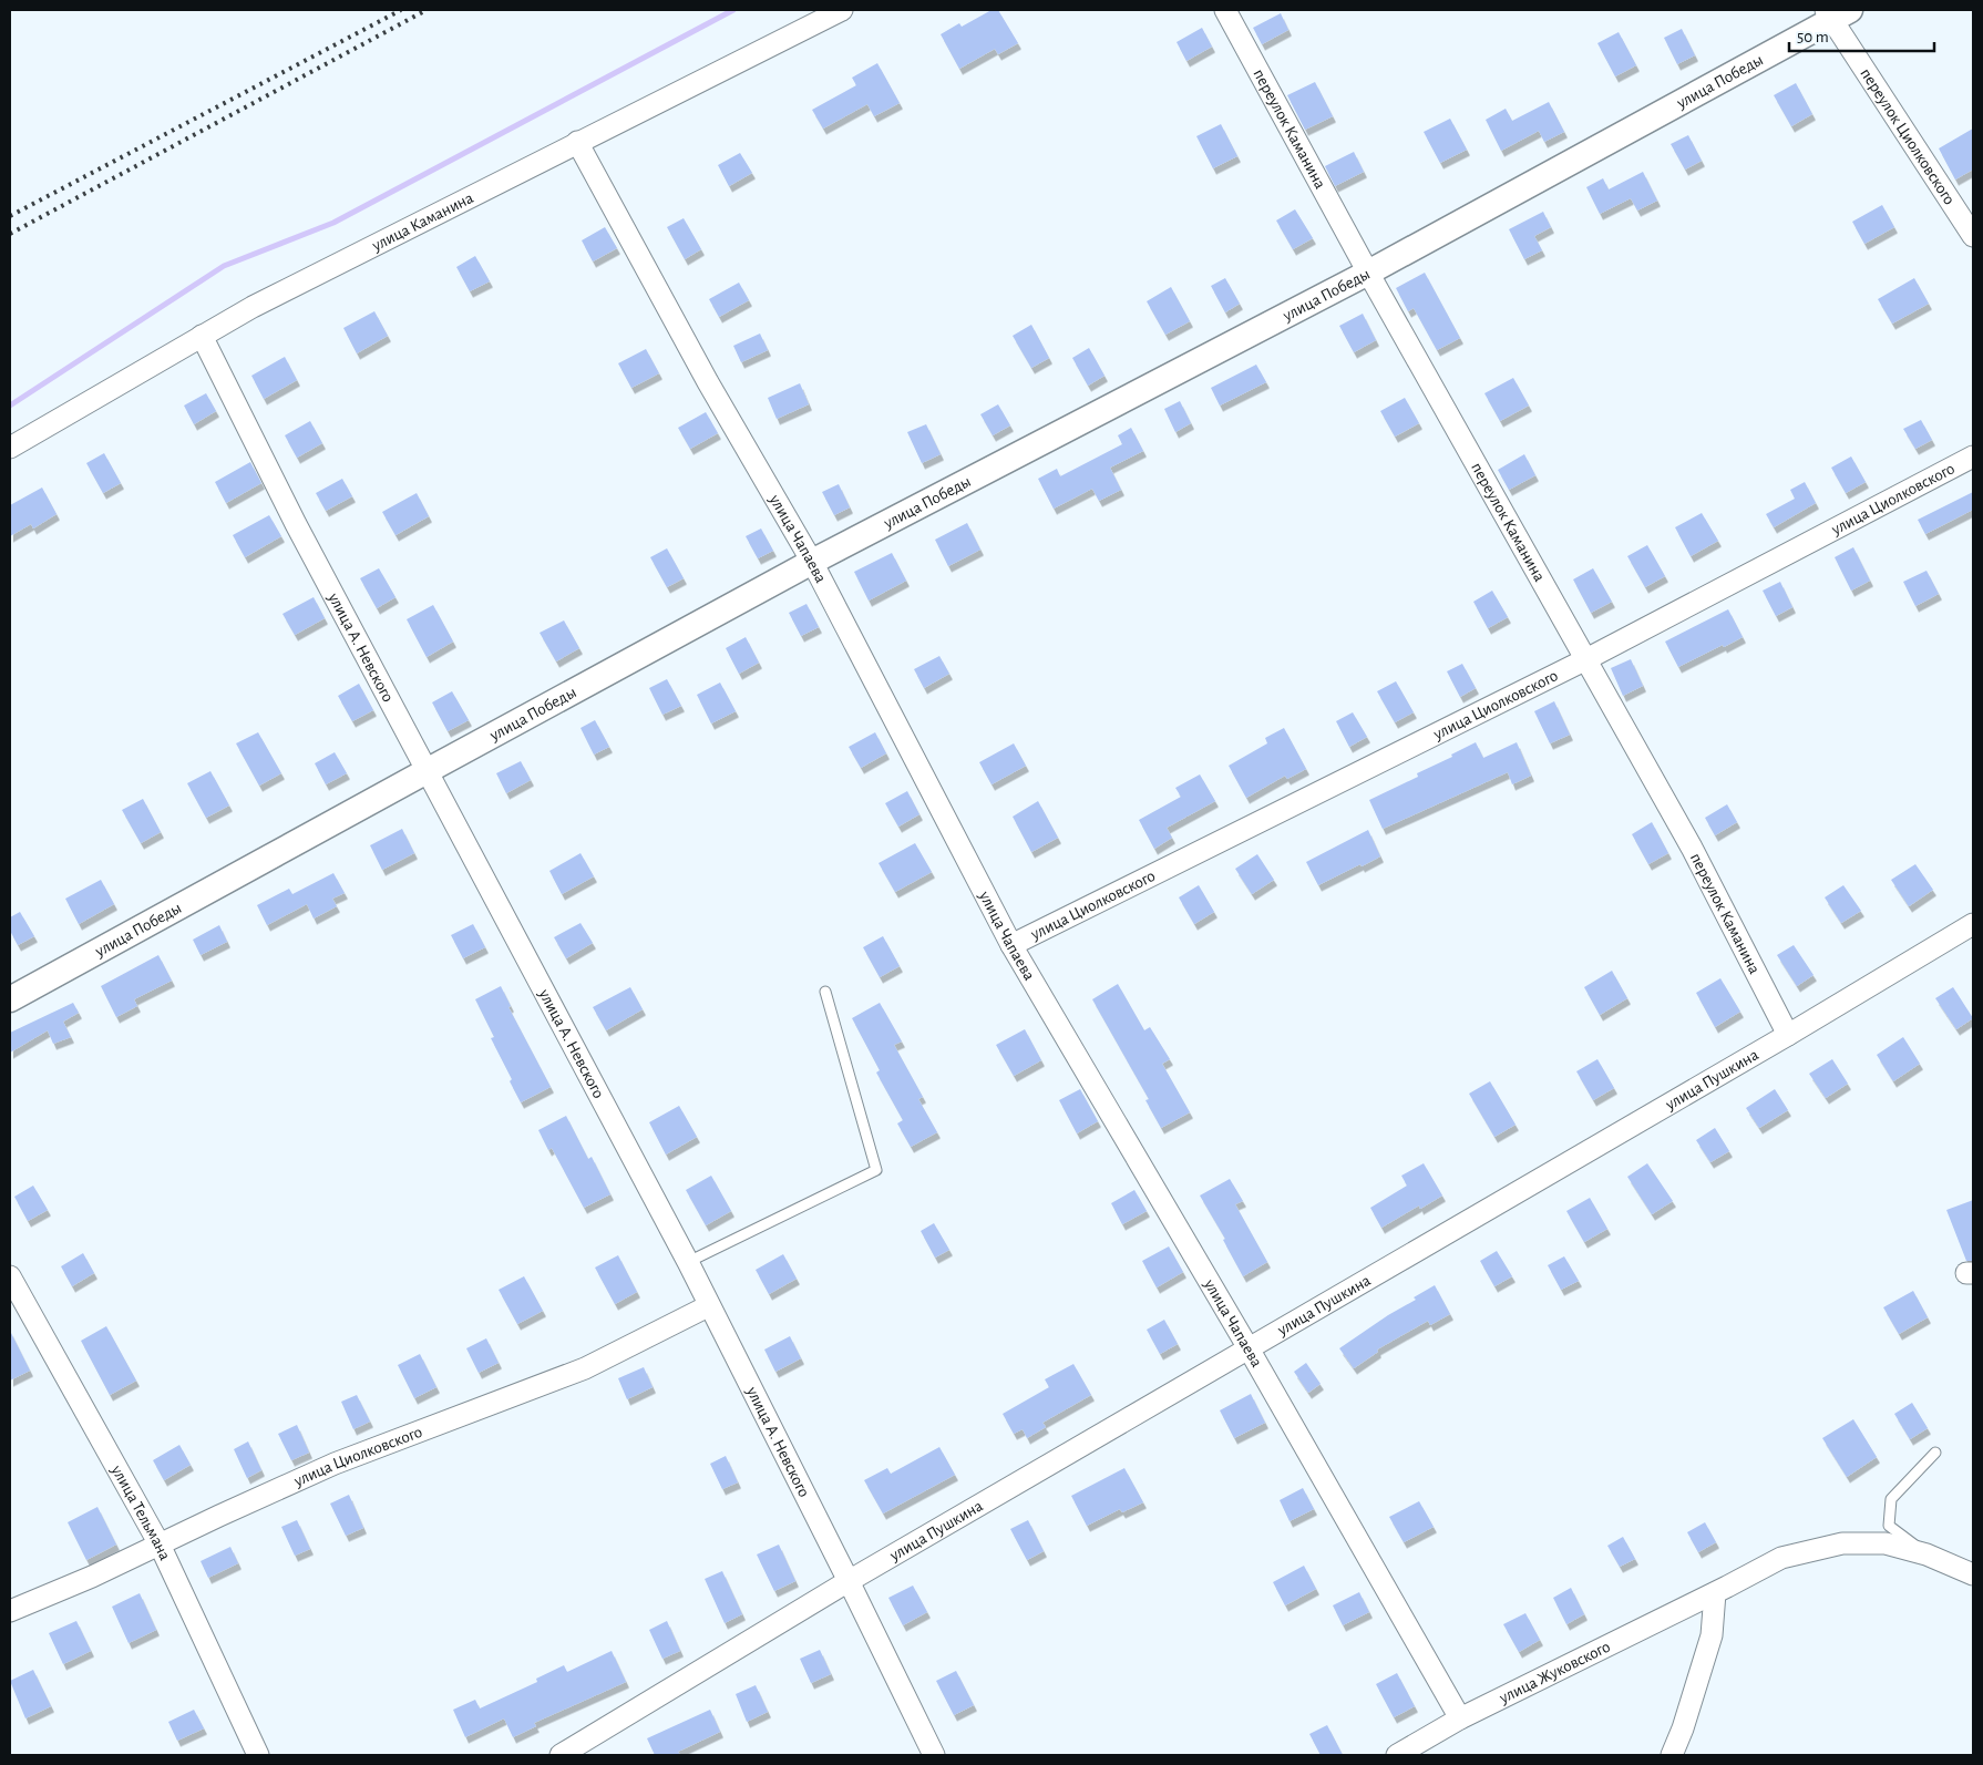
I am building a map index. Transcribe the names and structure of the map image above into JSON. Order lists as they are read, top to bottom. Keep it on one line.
{"streets":{"street":["улица Победы","переулок Каманина","переулок Циолковского","улица Каманина","улица Циолковского","улица Чапаева","улица А. Невского","улица Пушкина","улица Тельмана","улица Жуковского"]},"crossings":[["улица Победы","переулок Каманина"],["улица Победы","переулок Циолковского"],["улица Победы","улица Чапаева"],["улица Победы","улица А. Невского"],["переулок Каманина","улица Циолковского"],["переулок Каманина","улица Пушкина"],["улица Каманина","улица Чапаева"],["улица Каманина","улица А. Невского"],["улица Циолковского","улица Чапаева"],["улица Циолковского","улица А. Невского"],["улица Циолковского","улица Тельмана"],["улица Чапаева","улица Пушкина"],["улица Чапаева","улица Жуковского"],["улица А. Невского","улица Пушкина"]],"scale_bar":"50 m"}
